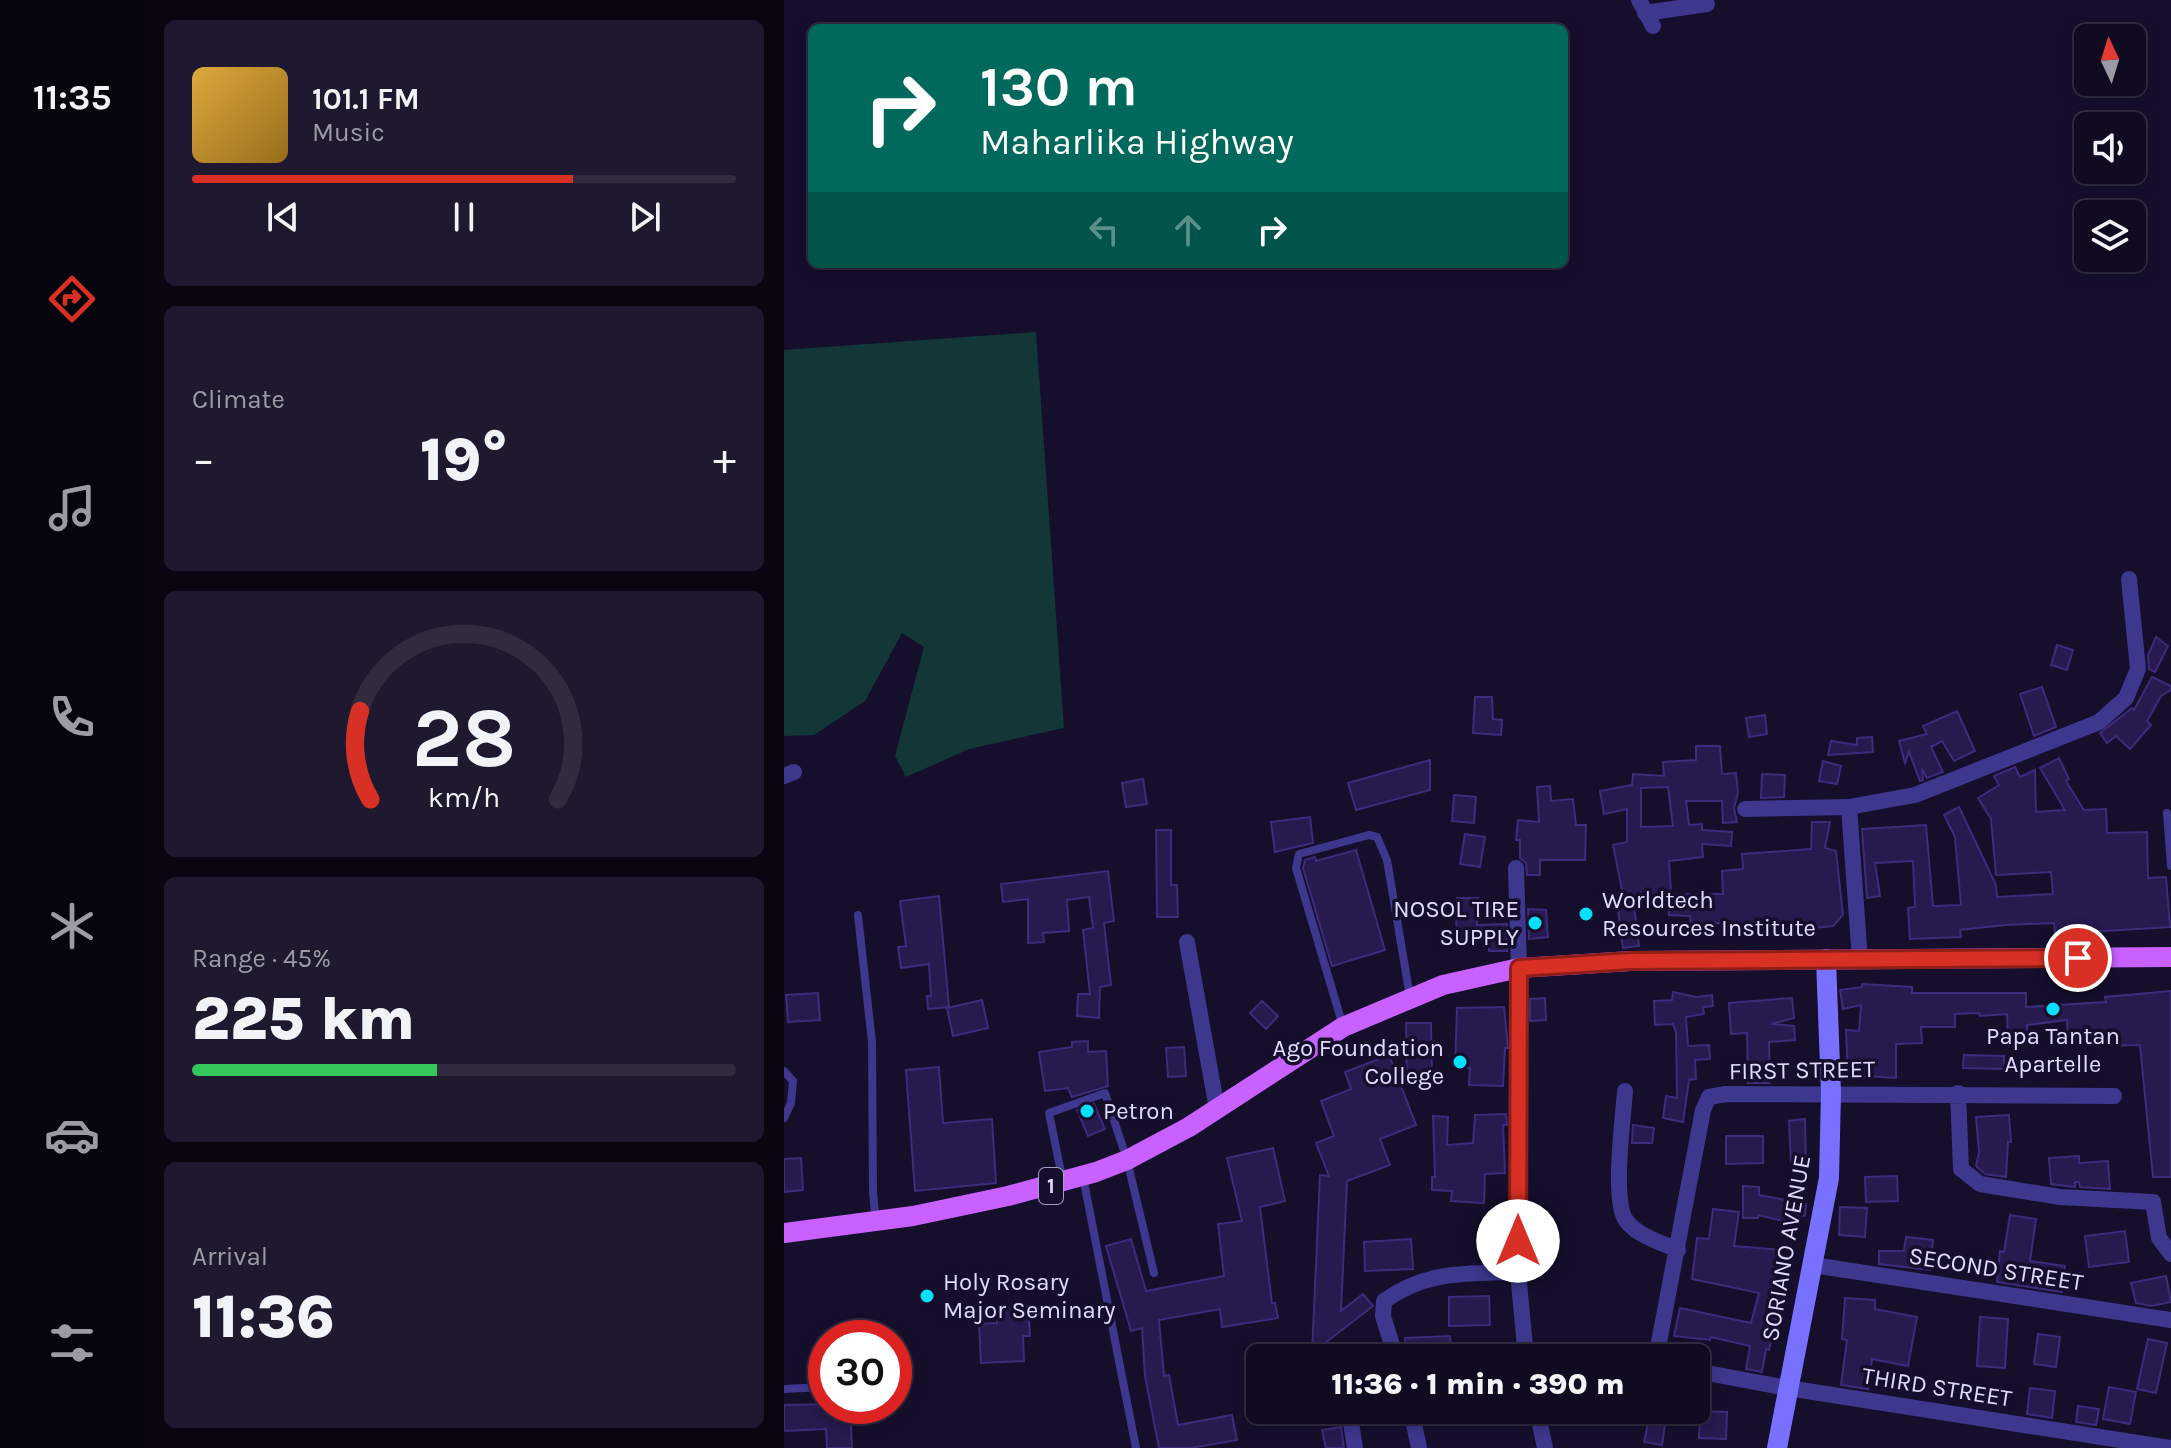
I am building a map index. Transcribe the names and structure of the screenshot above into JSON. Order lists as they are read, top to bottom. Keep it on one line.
{"streets":{"main road":["1"],"street":["FIRST STREET","SORIANO AVENUE","SECOND STREET","THIRD STREET"]},"crossings":[["FIRST STREET","SORIANO AVENUE"],["1","SORIANO AVENUE"],["SORIANO AVENUE","SECOND STREET"],["SORIANO AVENUE","THIRD STREET"]],"places":["Worldtech Resources Institute","NOSOL TIRE SUPPLY","Papa Tantan Apartelle","Ago Foundation College","Petron","Holy Rosary Major Seminary"],"north":"top","page":{"tabs":"11:35","turn":["130 m","Maharlika Highway"],"song":["101.1 FM","Music"],"tile":["Climate",["Range · 45%","225 km"],["Arrival","11:36"]],"heat":["−","19°","+"],"limit":"30","trip":"11:36 · 1 min · 390 m","gauge":["28","km/h"]}}
